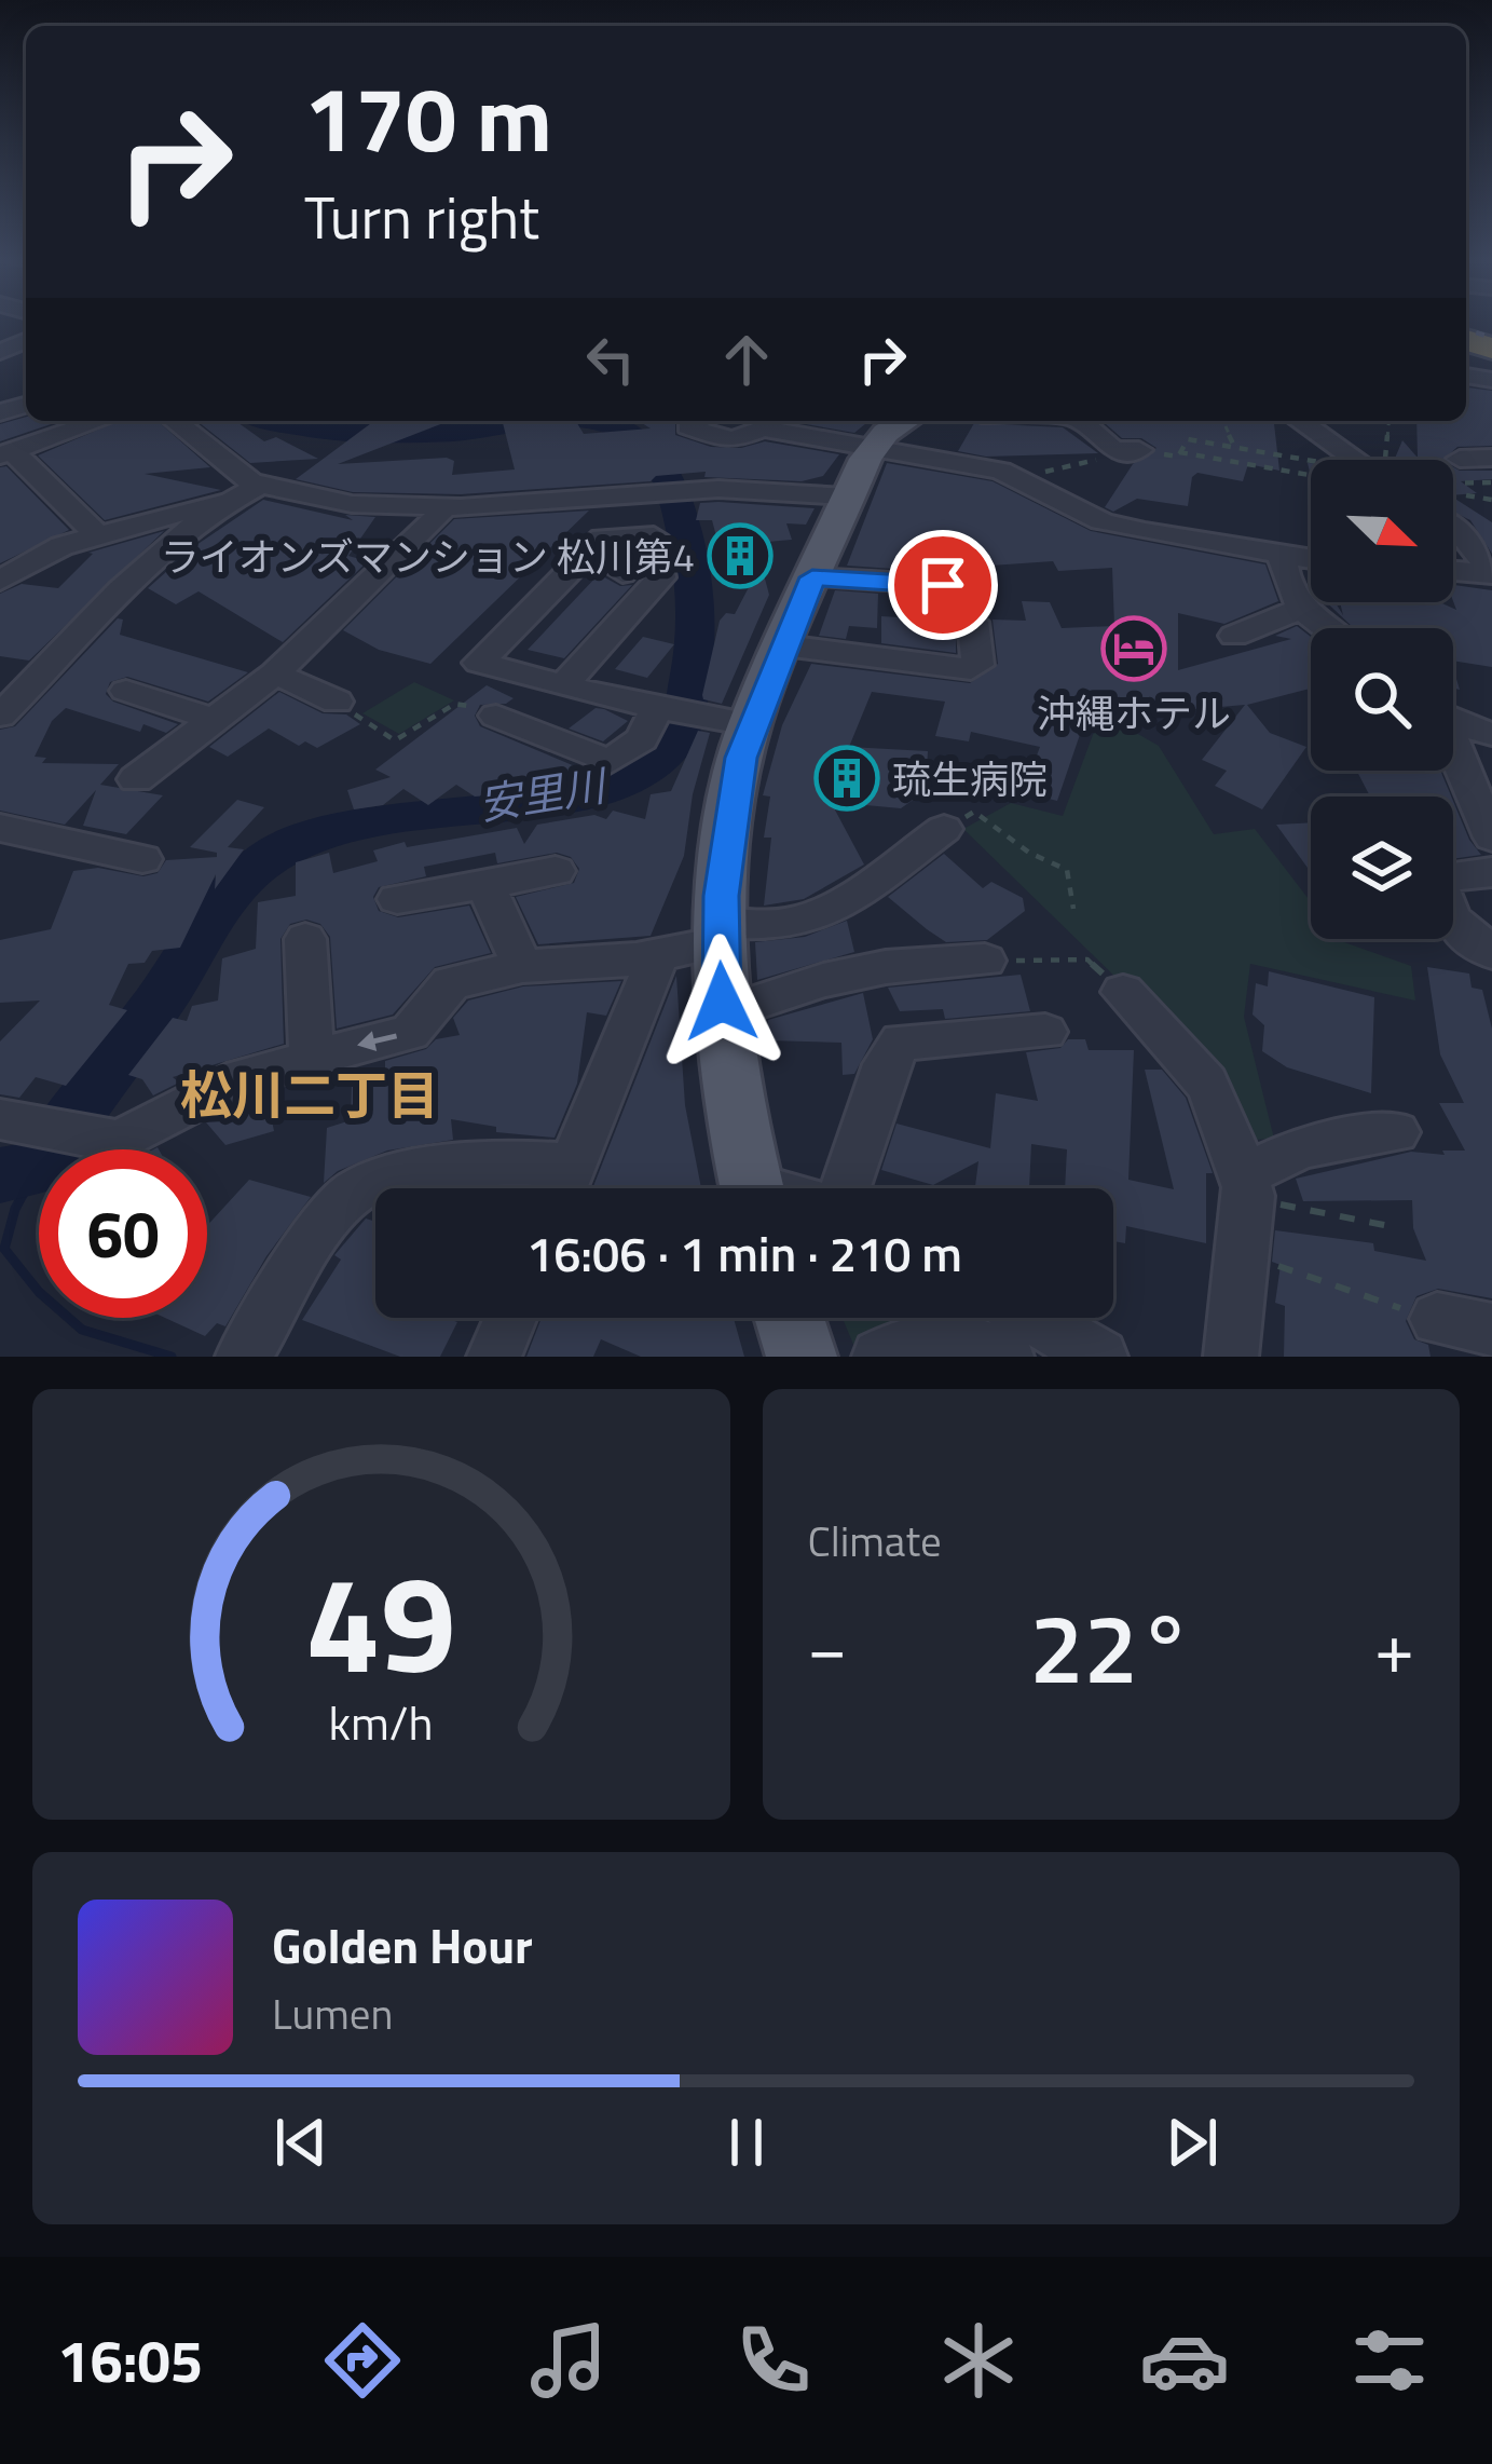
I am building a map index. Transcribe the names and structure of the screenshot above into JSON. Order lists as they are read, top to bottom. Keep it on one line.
{"districts":["松川二丁目"],"water":["安里川"],"places":{"building":["ライオンズマンション 松川第4","琉生病院"],"hotel":["沖縄ホテル"]},"north":"bottom right","page":{"turn":["170 m","Turn right"],"limit":"60","trip":"16:06 · 1 min · 210 m","tile":"Climate","heat":["−","22°","+"],"song":["Golden Hour","Lumen"],"tabs":"16:05","gauge":["49","km/h"]}}
